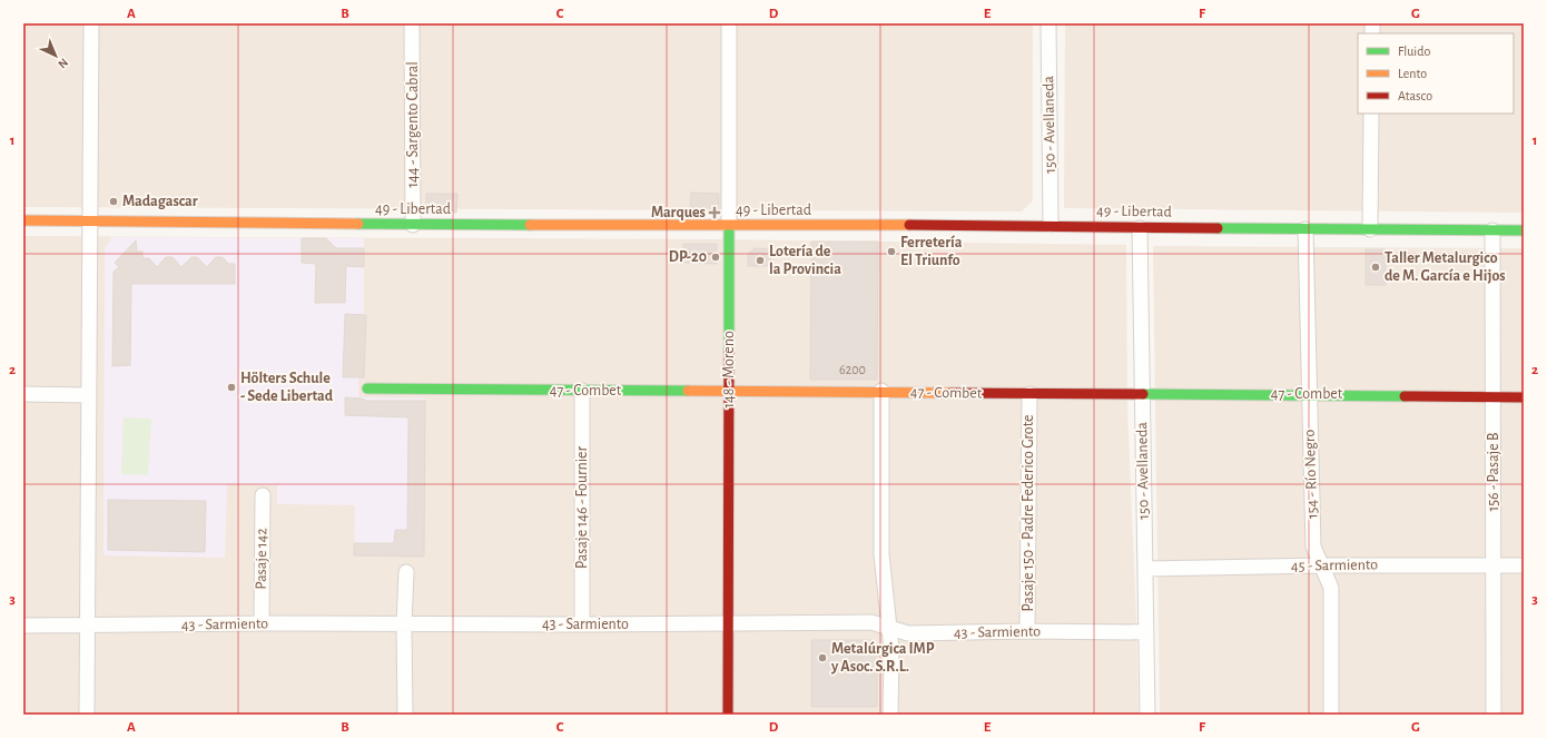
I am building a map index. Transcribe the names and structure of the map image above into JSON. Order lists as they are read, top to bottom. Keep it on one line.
{"streets":{"street":["144 - Sargento Cabral","150 - Avellaneda","49 - Libertad","148 - Moreno","47 - Combet","156 - Pasaje B","154 - Río Negro","Pasaje 146 - Fournier","Pasaje 150 - Padre Federico Grote","Pasaje 142","45 - Sarmiento","43 - Sarmiento"]},"crossings":[["144 - Sargento Cabral","49 - Libertad"],["150 - Avellaneda","49 - Libertad"],["150 - Avellaneda","47 - Combet"],["150 - Avellaneda","45 - Sarmiento"],["150 - Avellaneda","43 - Sarmiento"],["49 - Libertad","148 - Moreno"],["49 - Libertad","156 - Pasaje B"],["49 - Libertad","154 - Río Negro"],["148 - Moreno","47 - Combet"],["148 - Moreno","43 - Sarmiento"],["47 - Combet","156 - Pasaje B"],["47 - Combet","154 - Río Negro"],["47 - Combet","Pasaje 146 - Fournier"],["47 - Combet","Pasaje 150 - Padre Federico Grote"],["156 - Pasaje B","45 - Sarmiento"],["154 - Río Negro","45 - Sarmiento"],["Pasaje 146 - Fournier","43 - Sarmiento"],["Pasaje 150 - Padre Federico Grote","43 - Sarmiento"],["Pasaje 142","43 - Sarmiento"]],"places":{"other":["Madagascar","Ferretería El Triunfo","DP-20","Lotería de la Provincia","Taller Metalurgico de M. García e Hijos","Hölters Schule - Sede Libertad","Metalúrgica IMP y Asoc. S.R.L."],"health":["Marques"]},"house_numbers":["6200"],"legend":["Fluido","Lento","Atasco"],"north":"bottom right","grid":{"columns":["A","B","C","D","E","F","G"],"rows":["1","2","3"]}}
